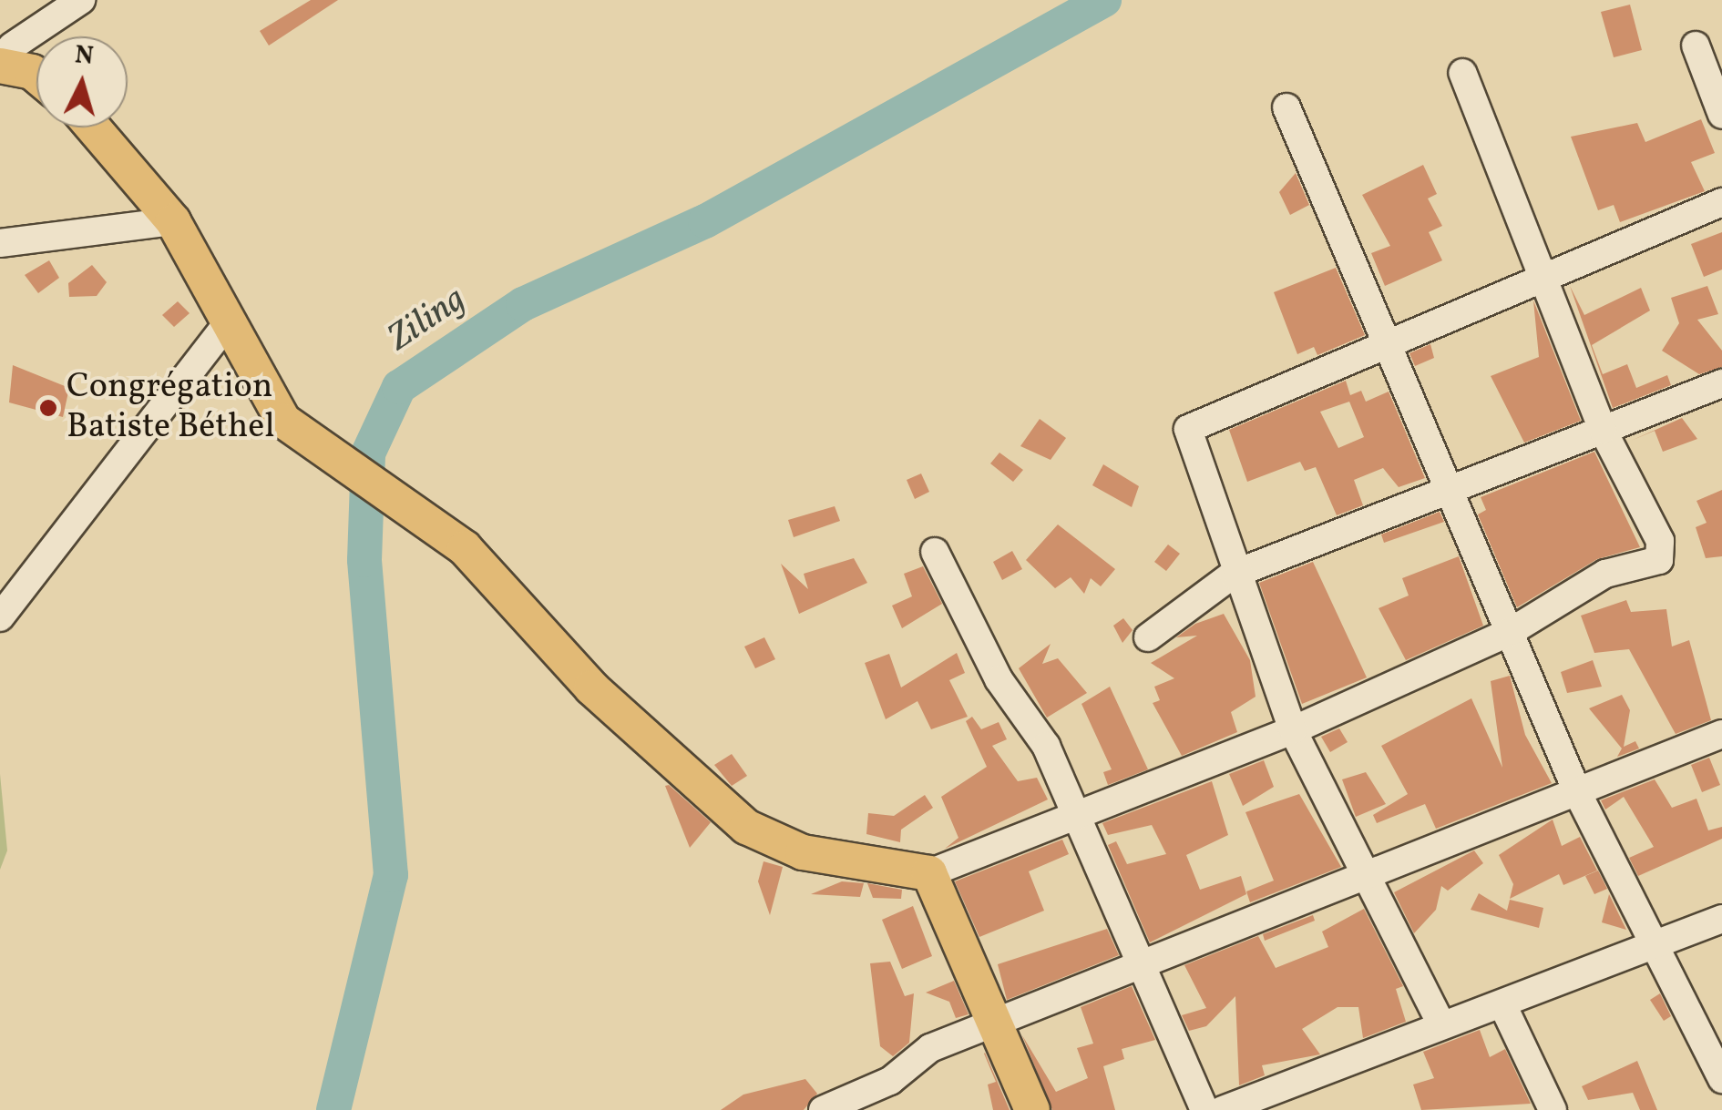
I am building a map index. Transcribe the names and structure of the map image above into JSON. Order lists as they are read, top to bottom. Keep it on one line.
{"water":["Ziling"],"places":["Congrégation Batiste Béthel"],"north":"top"}
